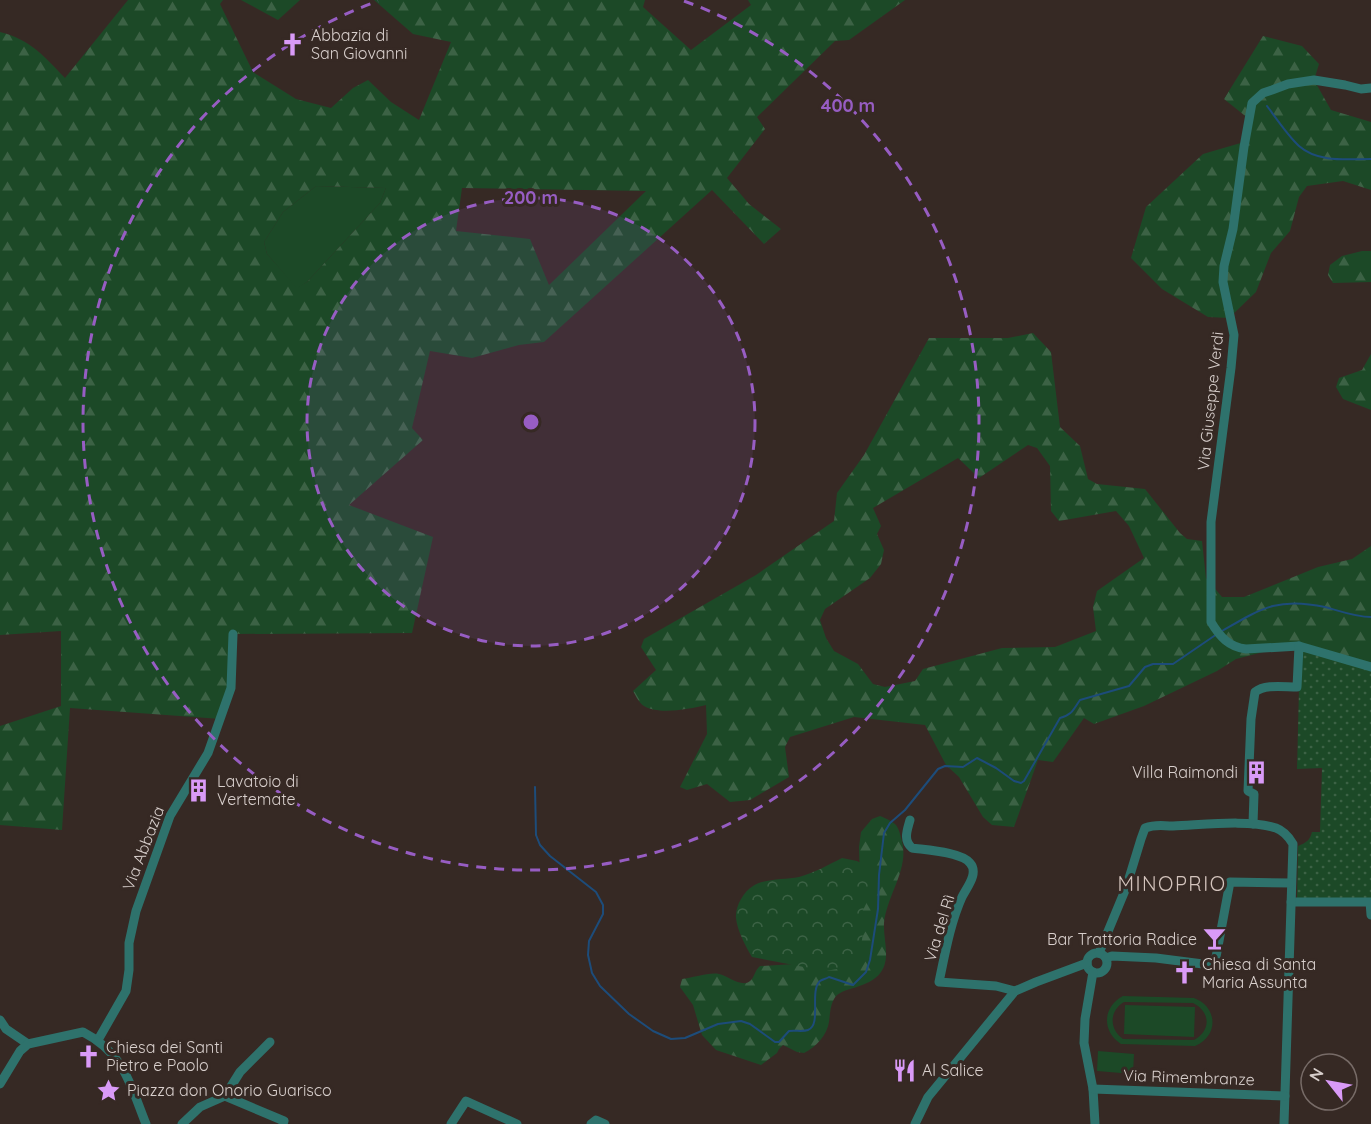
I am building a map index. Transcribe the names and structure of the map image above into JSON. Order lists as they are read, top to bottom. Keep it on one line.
{"streets":{"street":["Via Giuseppe Verdi","Via Abbazia","Via del Rì","Via Rimembranze"]},"districts":["MINOPRIO"],"places":{"church":["Abbazia di San Giovanni","Chiesa di Santa Maria Assunta","Chiesa dei Santi Pietro e Paolo"],"building":["Villa Raimondi","Lavatoio di Vertemate"],"bar":["Bar Trattoria Radice"],"restaurant":["Al Salice"],"place":["Piazza don Onorio Guarisco"]},"north":"top left","rings":["400 m","200 m"]}
